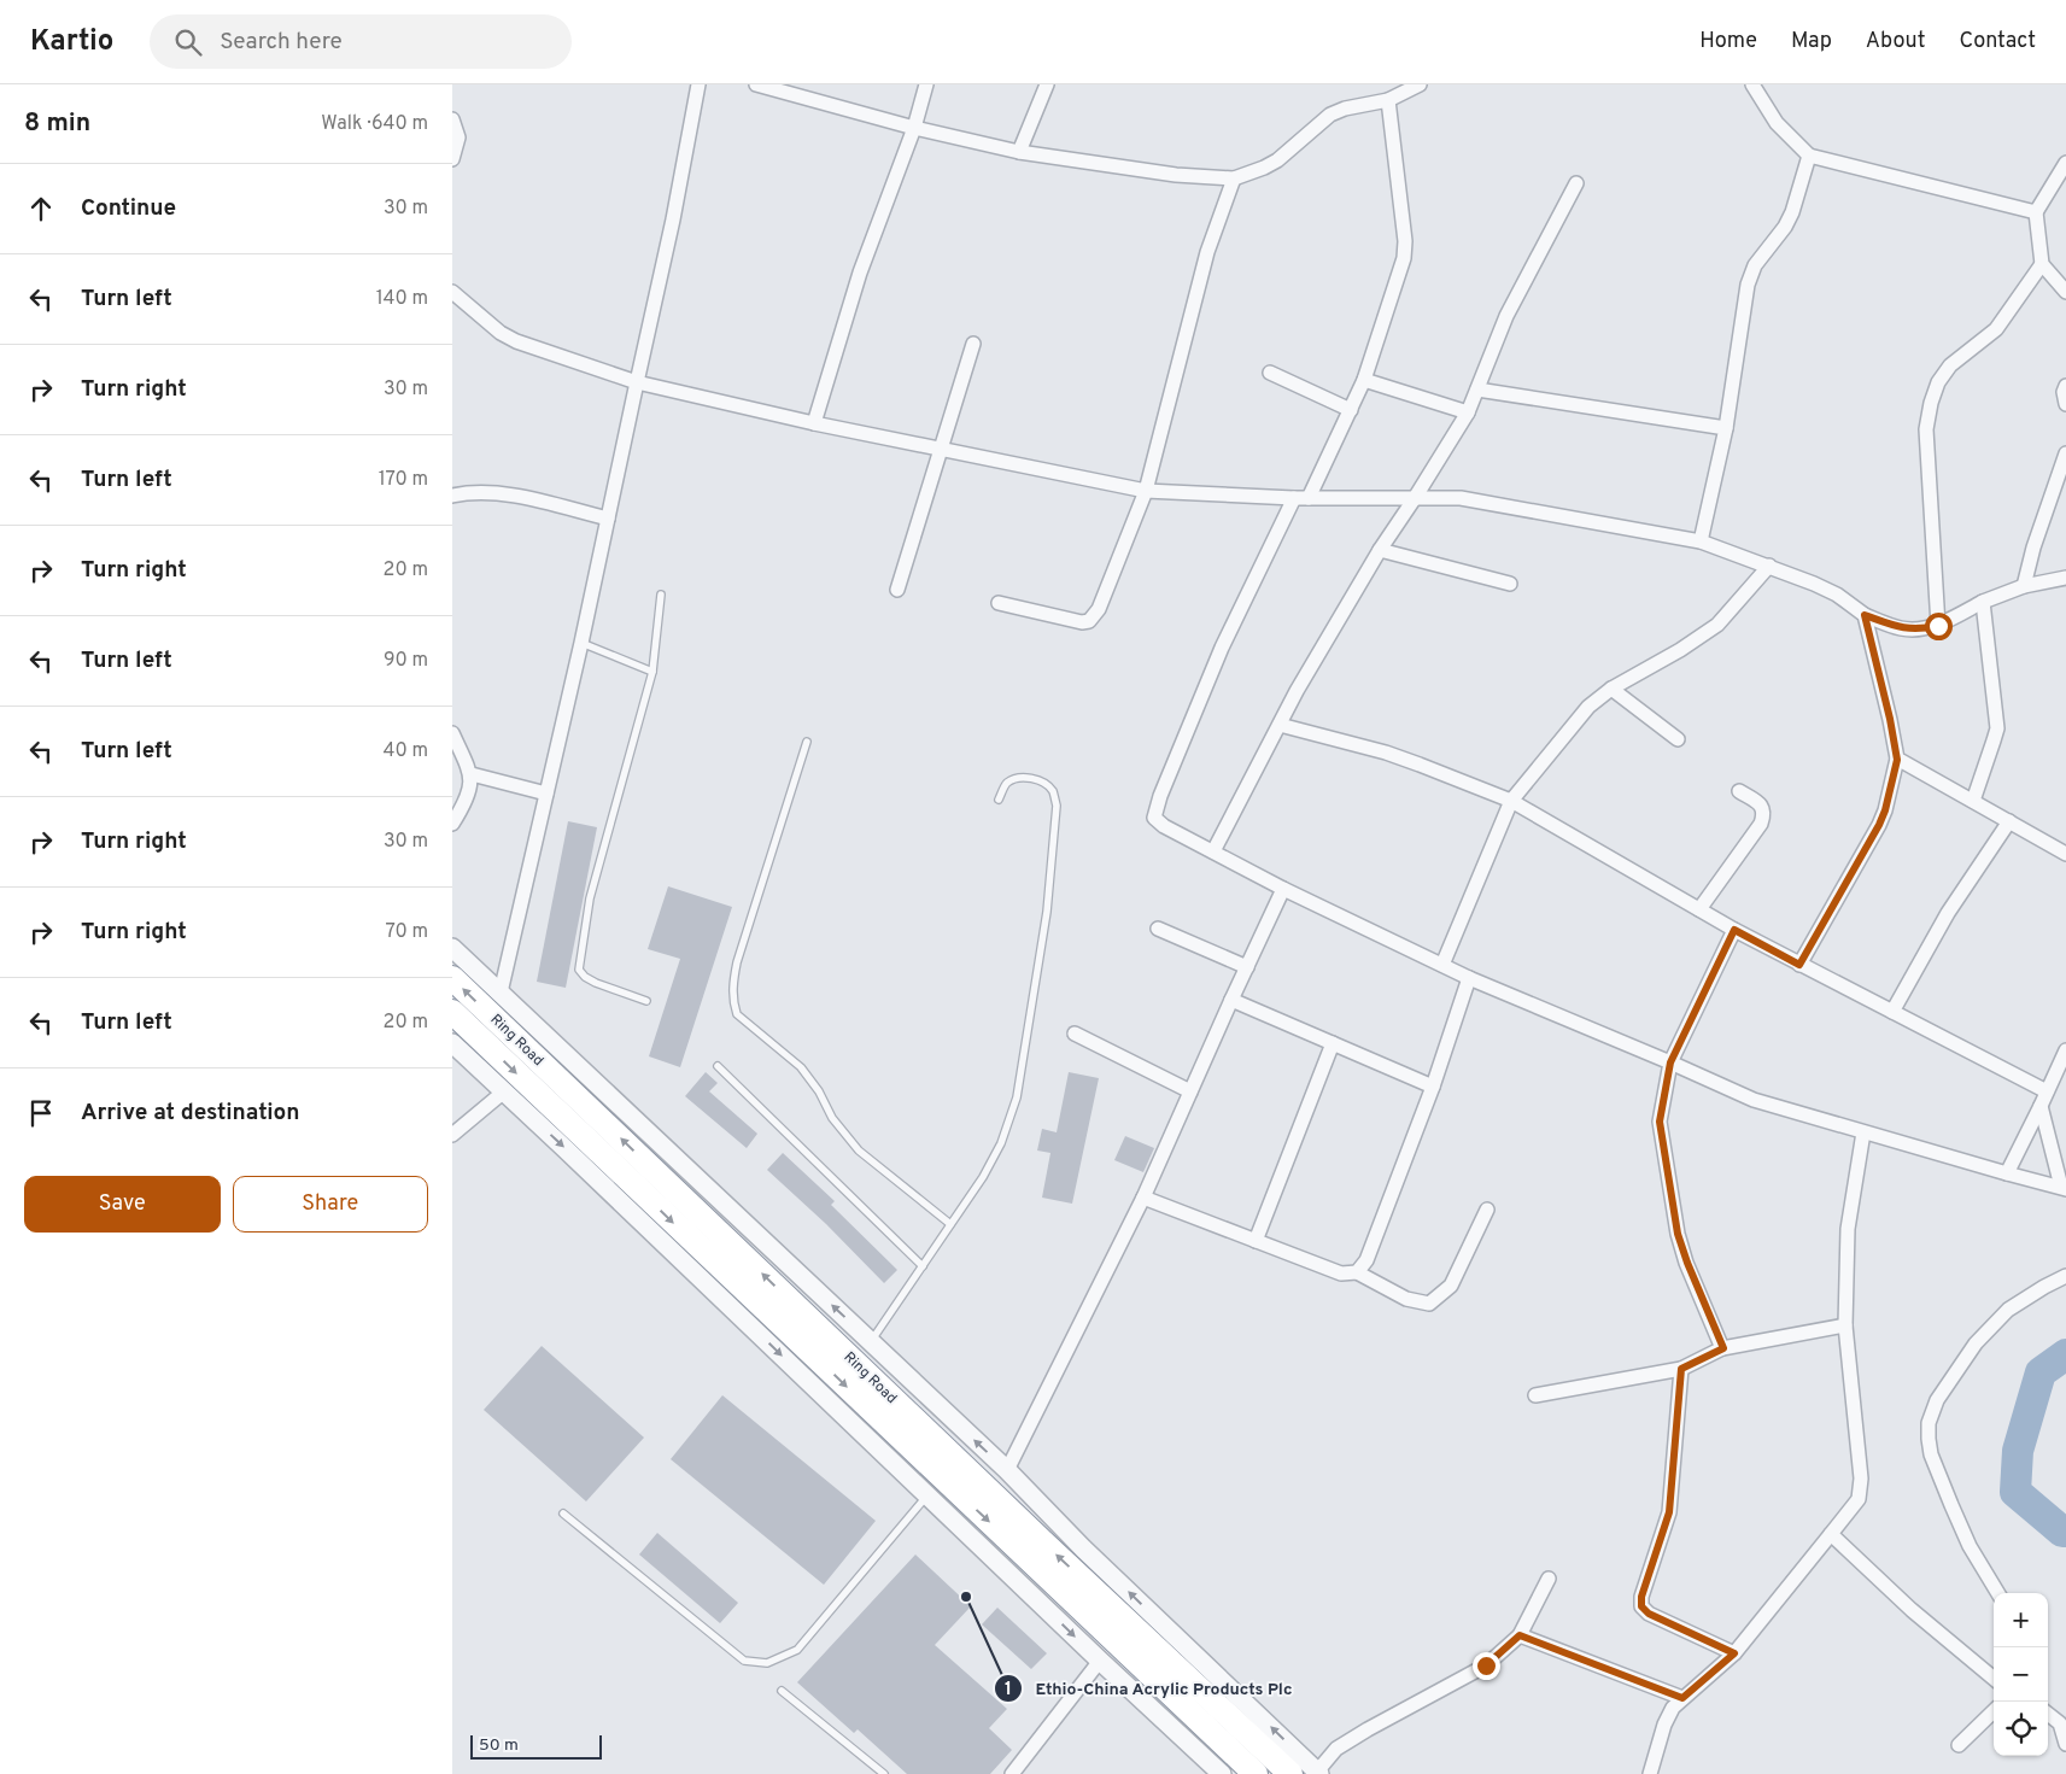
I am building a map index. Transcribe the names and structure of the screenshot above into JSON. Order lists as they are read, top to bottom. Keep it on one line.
{"streets":{"highway":["Ring Road"]},"places":["Ethio-China Acrylic Products Plc"],"scale_bar":"50 m","page":{"header":"Kartio","search":"Search here","nav":["Home","Map","About","Contact"],"heading":["8 min","Walk · 640 m"],"list":[["Continue","30 m"],["Turn left","140 m"],["Turn right","30 m"],["Turn left","170 m"],["Turn right","20 m"],["Turn left","90 m"],["Turn left","40 m"],["Turn right","30 m"],["Turn right","70 m"],["Turn left","20 m"],"Arrive at destination"],"buttons":["Save","Share"],"map_buttons":["+","−"],"scale":"50 m"}}
